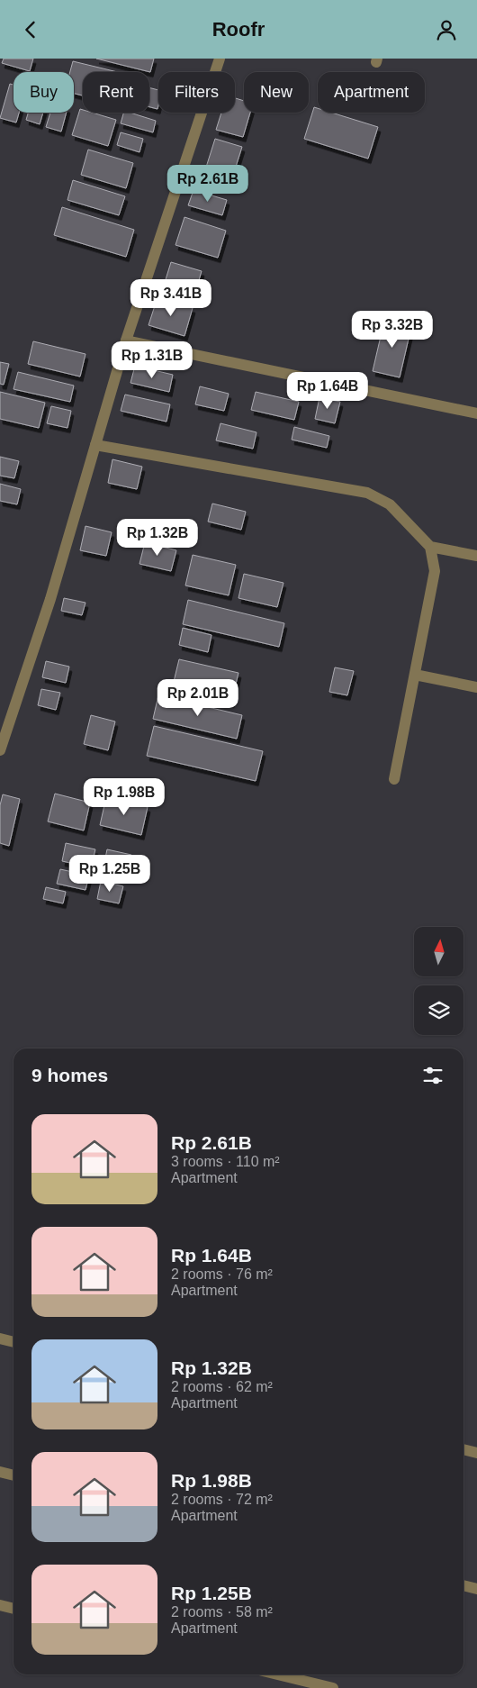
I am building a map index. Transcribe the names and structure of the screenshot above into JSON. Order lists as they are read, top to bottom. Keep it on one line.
{"north":"top","page":{"header":"Roofr","chip":["Buy","Rent","Filters","New","Apartment"],"price":["Rp 2.61B","Rp 3.41B","Rp 3.32B","Rp 1.31B","Rp 1.64B","Rp 1.32B","Rp 2.01B","Rp 1.98B","Rp 1.25B"],"heading":"9 homes","list":[{"name":"Rp 2.61B","note":"3 rooms · 110 m² · Apartment"},{"name":"Rp 1.64B","note":"2 rooms · 76 m² · Apartment"},{"name":"Rp 1.32B","note":"2 rooms · 62 m² · Apartment"},{"name":"Rp 1.98B","note":"2 rooms · 72 m² · Apartment"},{"name":"Rp 1.25B","note":"2 rooms · 58 m² · Apartment"}]}}
